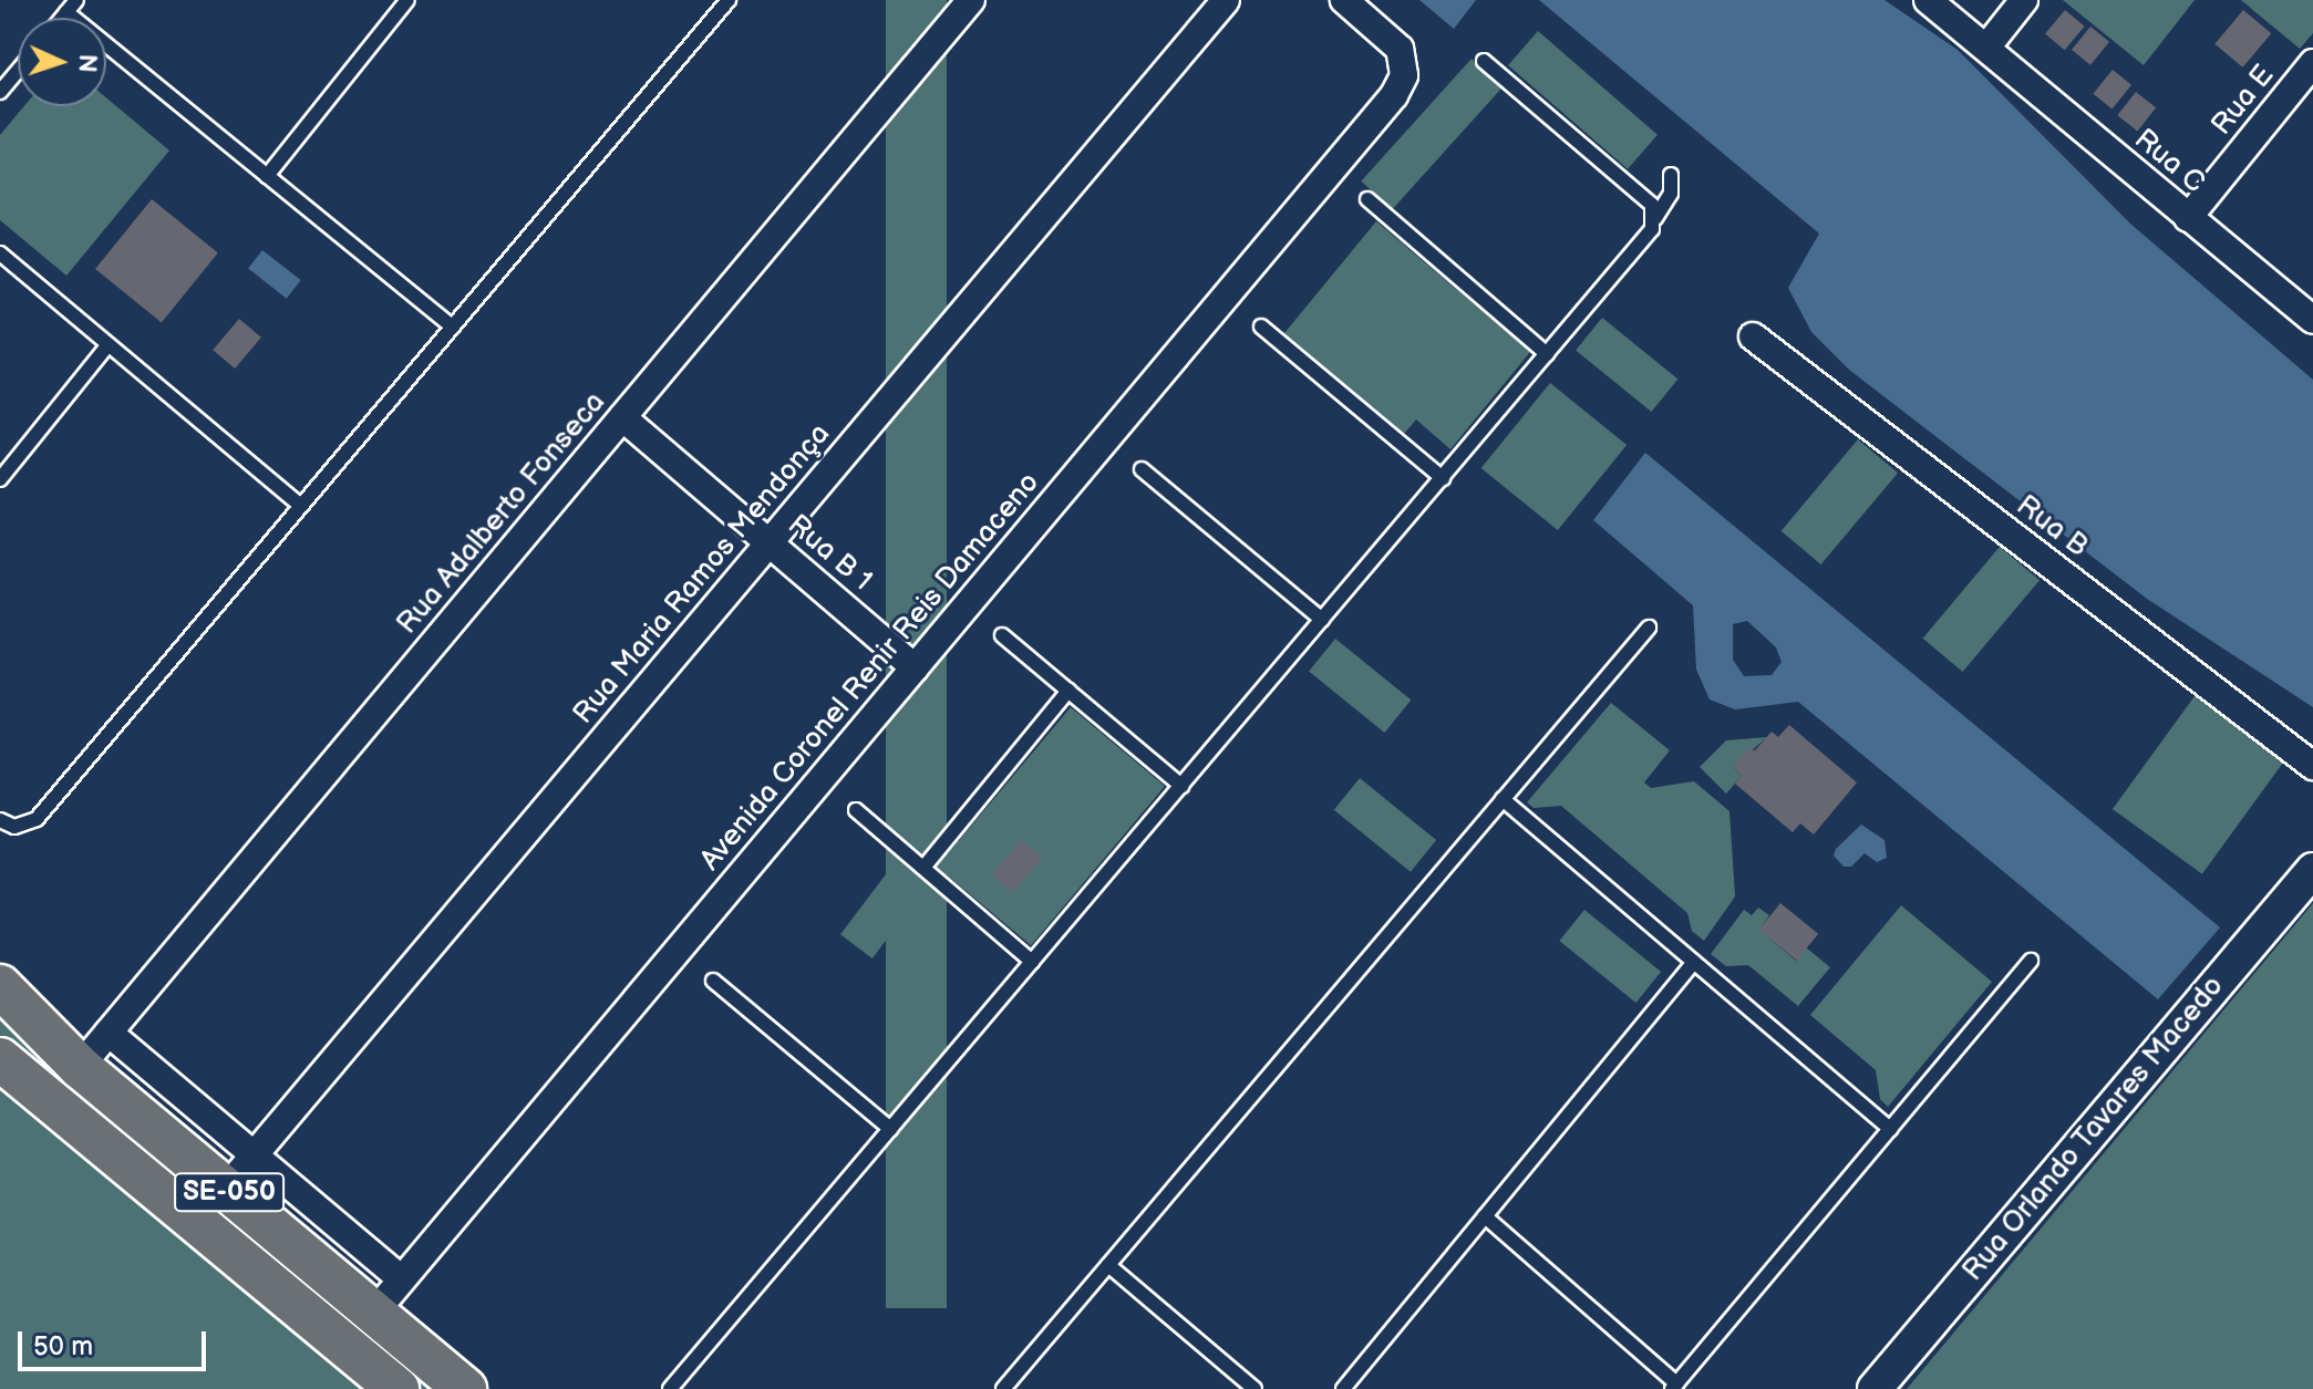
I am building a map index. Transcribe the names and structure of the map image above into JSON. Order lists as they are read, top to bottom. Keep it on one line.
{"streets":{"main road":["SE-050"],"street":["Rua E","Rua C","Rua Adalberto Fonseca","Rua B","Rua B 1","Rua Maria Ramos Mendonça","Avenida Coronel Renir Reis Damaceno","Rua Orlando Tavares Macedo"]},"crossings":[["Rua E","Rua C"],["Rua Adalberto Fonseca","Rua B 1"],["Rua Adalberto Fonseca","SE-050"],["Rua B 1","Rua Maria Ramos Mendonça"],["Rua B 1","Avenida Coronel Renir Reis Damaceno"],["Rua Maria Ramos Mendonça","SE-050"],["Avenida Coronel Renir Reis Damaceno","SE-050"]],"scale_bar":"50 m","north":"right"}
